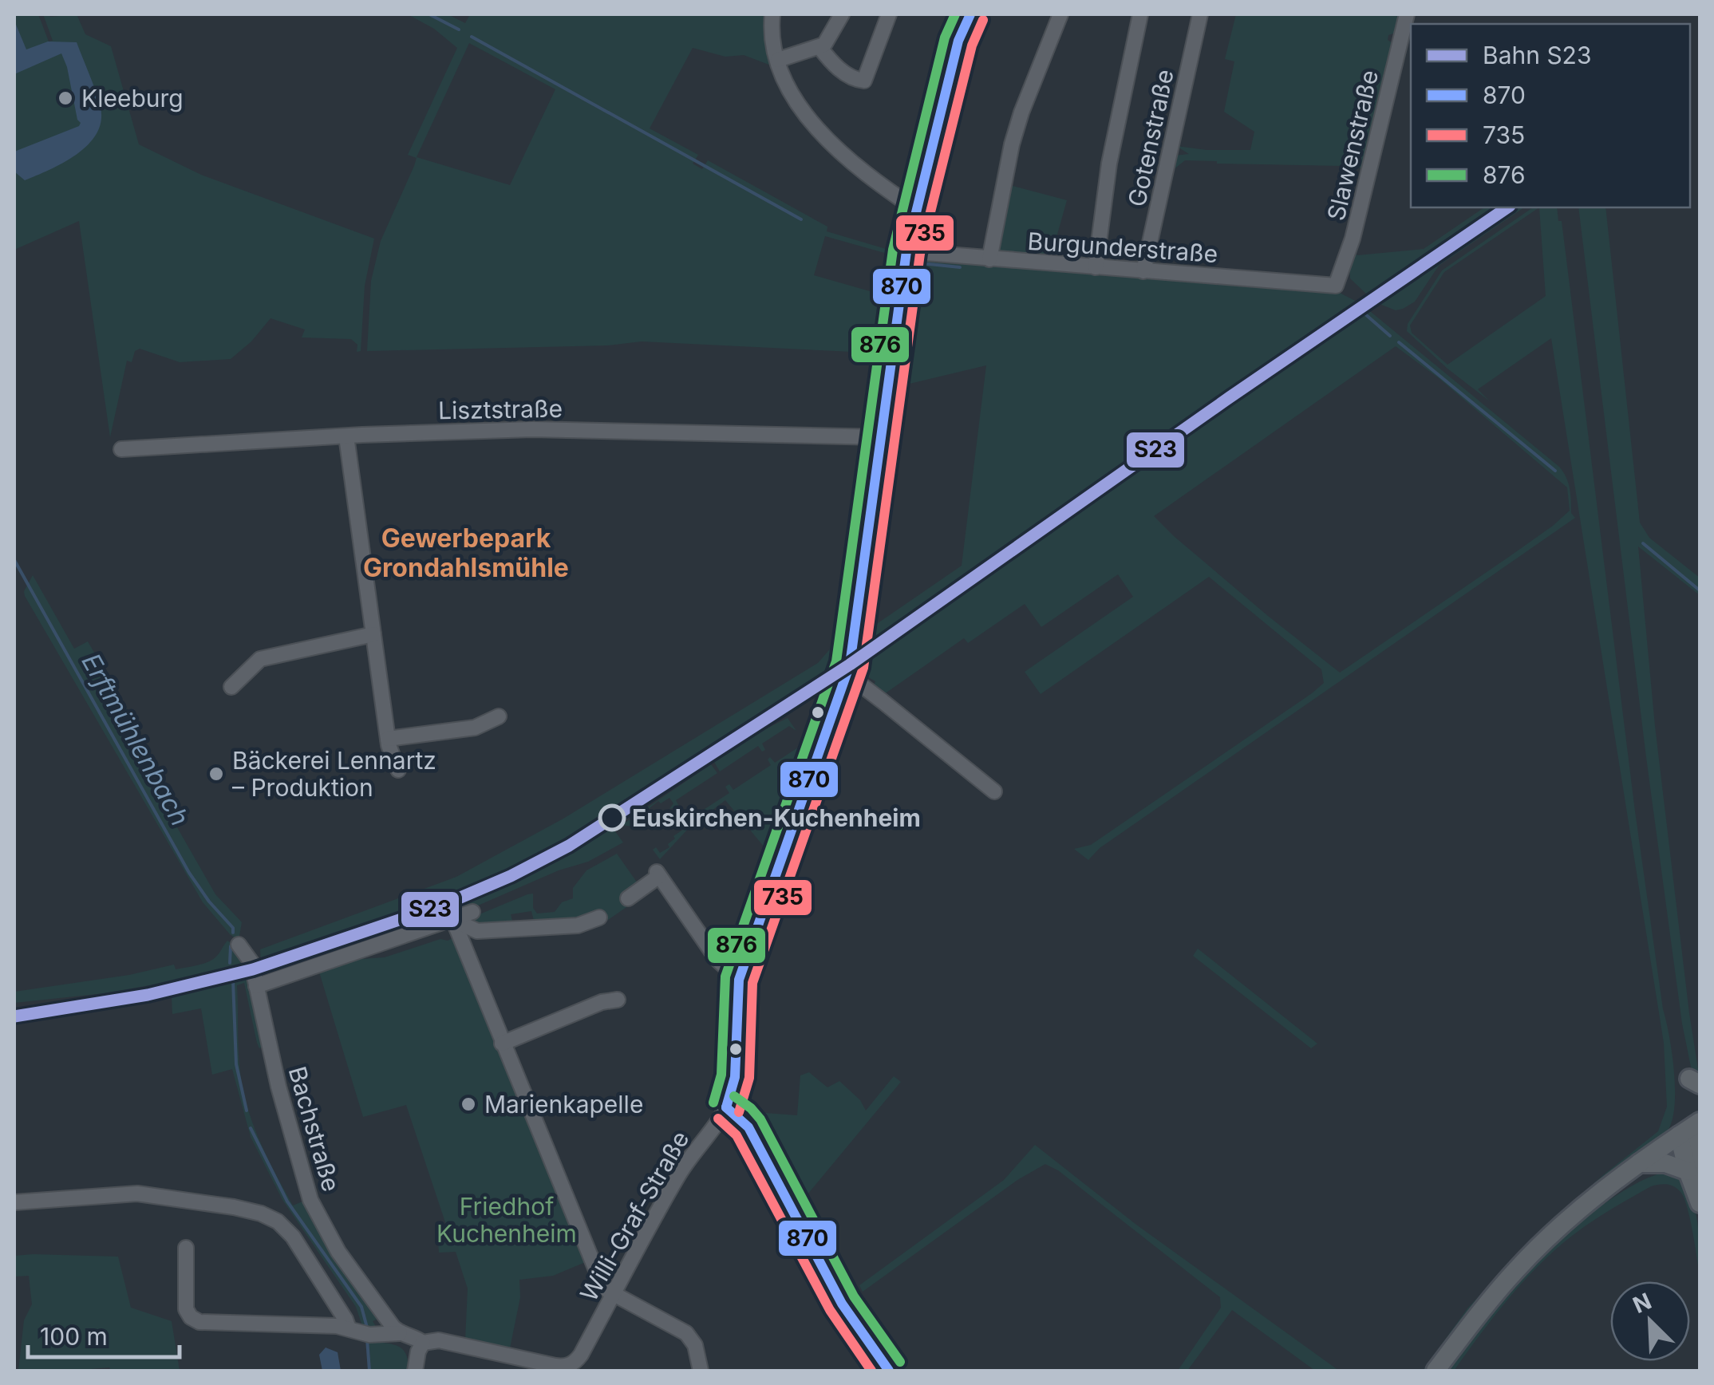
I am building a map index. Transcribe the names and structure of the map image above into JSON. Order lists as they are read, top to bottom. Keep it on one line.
{"streets":{"street":["Gotenstraße","Slawenstraße","Burgunderstraße","Lisztstraße","Bachstraße","Willi-Graf-Straße"]},"crossings":[["Gotenstraße","Burgunderstraße"],["Slawenstraße","Burgunderstraße"],["Burgunderstraße","Willi-Graf-Straße"],["Lisztstraße","Willi-Graf-Straße"]],"districts":["Gewerbepark Grondahlsmühle"],"water":["Erftmühlenbach"],"parks":["Friedhof Kuchenheim"],"places":["Kleeburg","Bäckerei Lennartz – Produktion","Euskirchen-Kuchenheim","Marienkapelle"],"lines":["transit line 870","transit line 876","transit line 735","rail line S23"],"legend":["Bahn S23","870","735","876"],"scale_bar":"100 m","north":"top left"}
